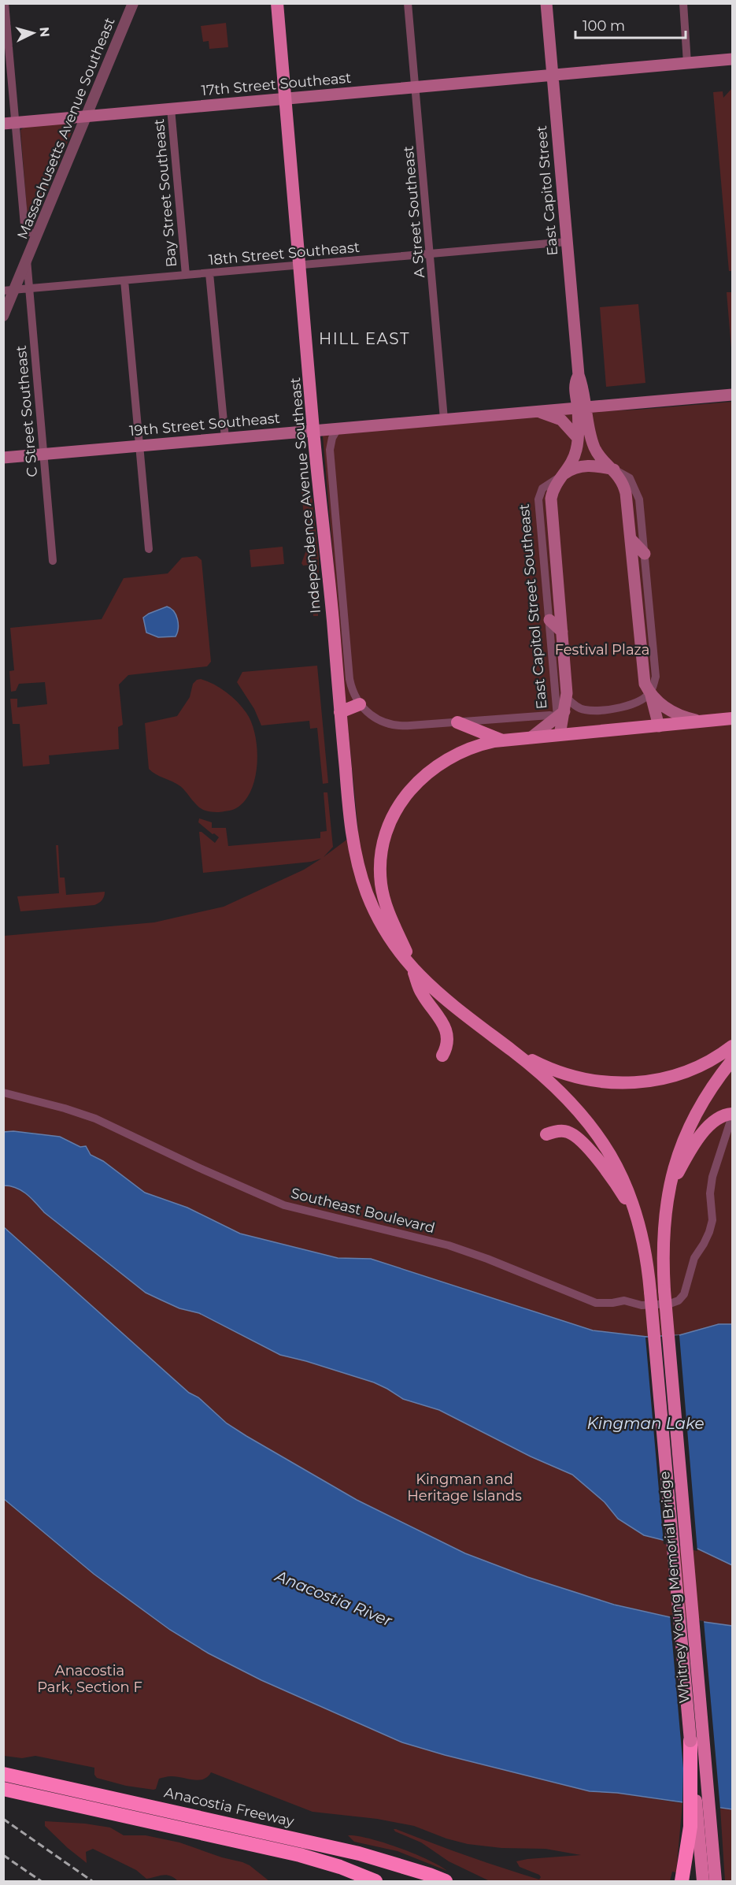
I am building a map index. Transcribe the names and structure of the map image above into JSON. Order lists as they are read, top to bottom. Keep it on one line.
{"streets":{"highway":["Anacostia Freeway"],"main road":["17th Street Southeast","East Capitol Street","19th Street Southeast","Independence Avenue Southeast","East Capitol Street Southeast","Whitney Young Memorial Bridge"],"street":["Massachusetts Avenue Southeast","Bay Street Southeast","A Street Southeast","18th Street Southeast","C Street Southeast","Southeast Boulevard"]},"crossings":[["17th Street Southeast","Massachusetts Avenue Southeast"],["17th Street Southeast","East Capitol Street"],["17th Street Southeast","Bay Street Southeast"],["17th Street Southeast","A Street Southeast"],["17th Street Southeast","Independence Avenue Southeast"],["Massachusetts Avenue Southeast","18th Street Southeast"],["Massachusetts Avenue Southeast","C Street Southeast"],["East Capitol Street","18th Street Southeast"],["East Capitol Street","19th Street Southeast"],["East Capitol Street","East Capitol Street Southeast"],["Bay Street Southeast","18th Street Southeast"],["A Street Southeast","18th Street Southeast"],["A Street Southeast","19th Street Southeast"],["18th Street Southeast","C Street Southeast"],["18th Street Southeast","Independence Avenue Southeast"],["C Street Southeast","19th Street Southeast"],["19th Street Southeast","Independence Avenue Southeast"],["19th Street Southeast","East Capitol Street Southeast"],["Independence Avenue Southeast","East Capitol Street Southeast"],["Independence Avenue Southeast","Whitney Young Memorial Bridge"]],"districts":["HILL EAST"],"water":["Kingman Lake","Anacostia River"],"parks":["Festival Plaza","Kingman and Heritage Islands","Anacostia Park, Section F"],"scale_bar":"100 m","north":"right"}
